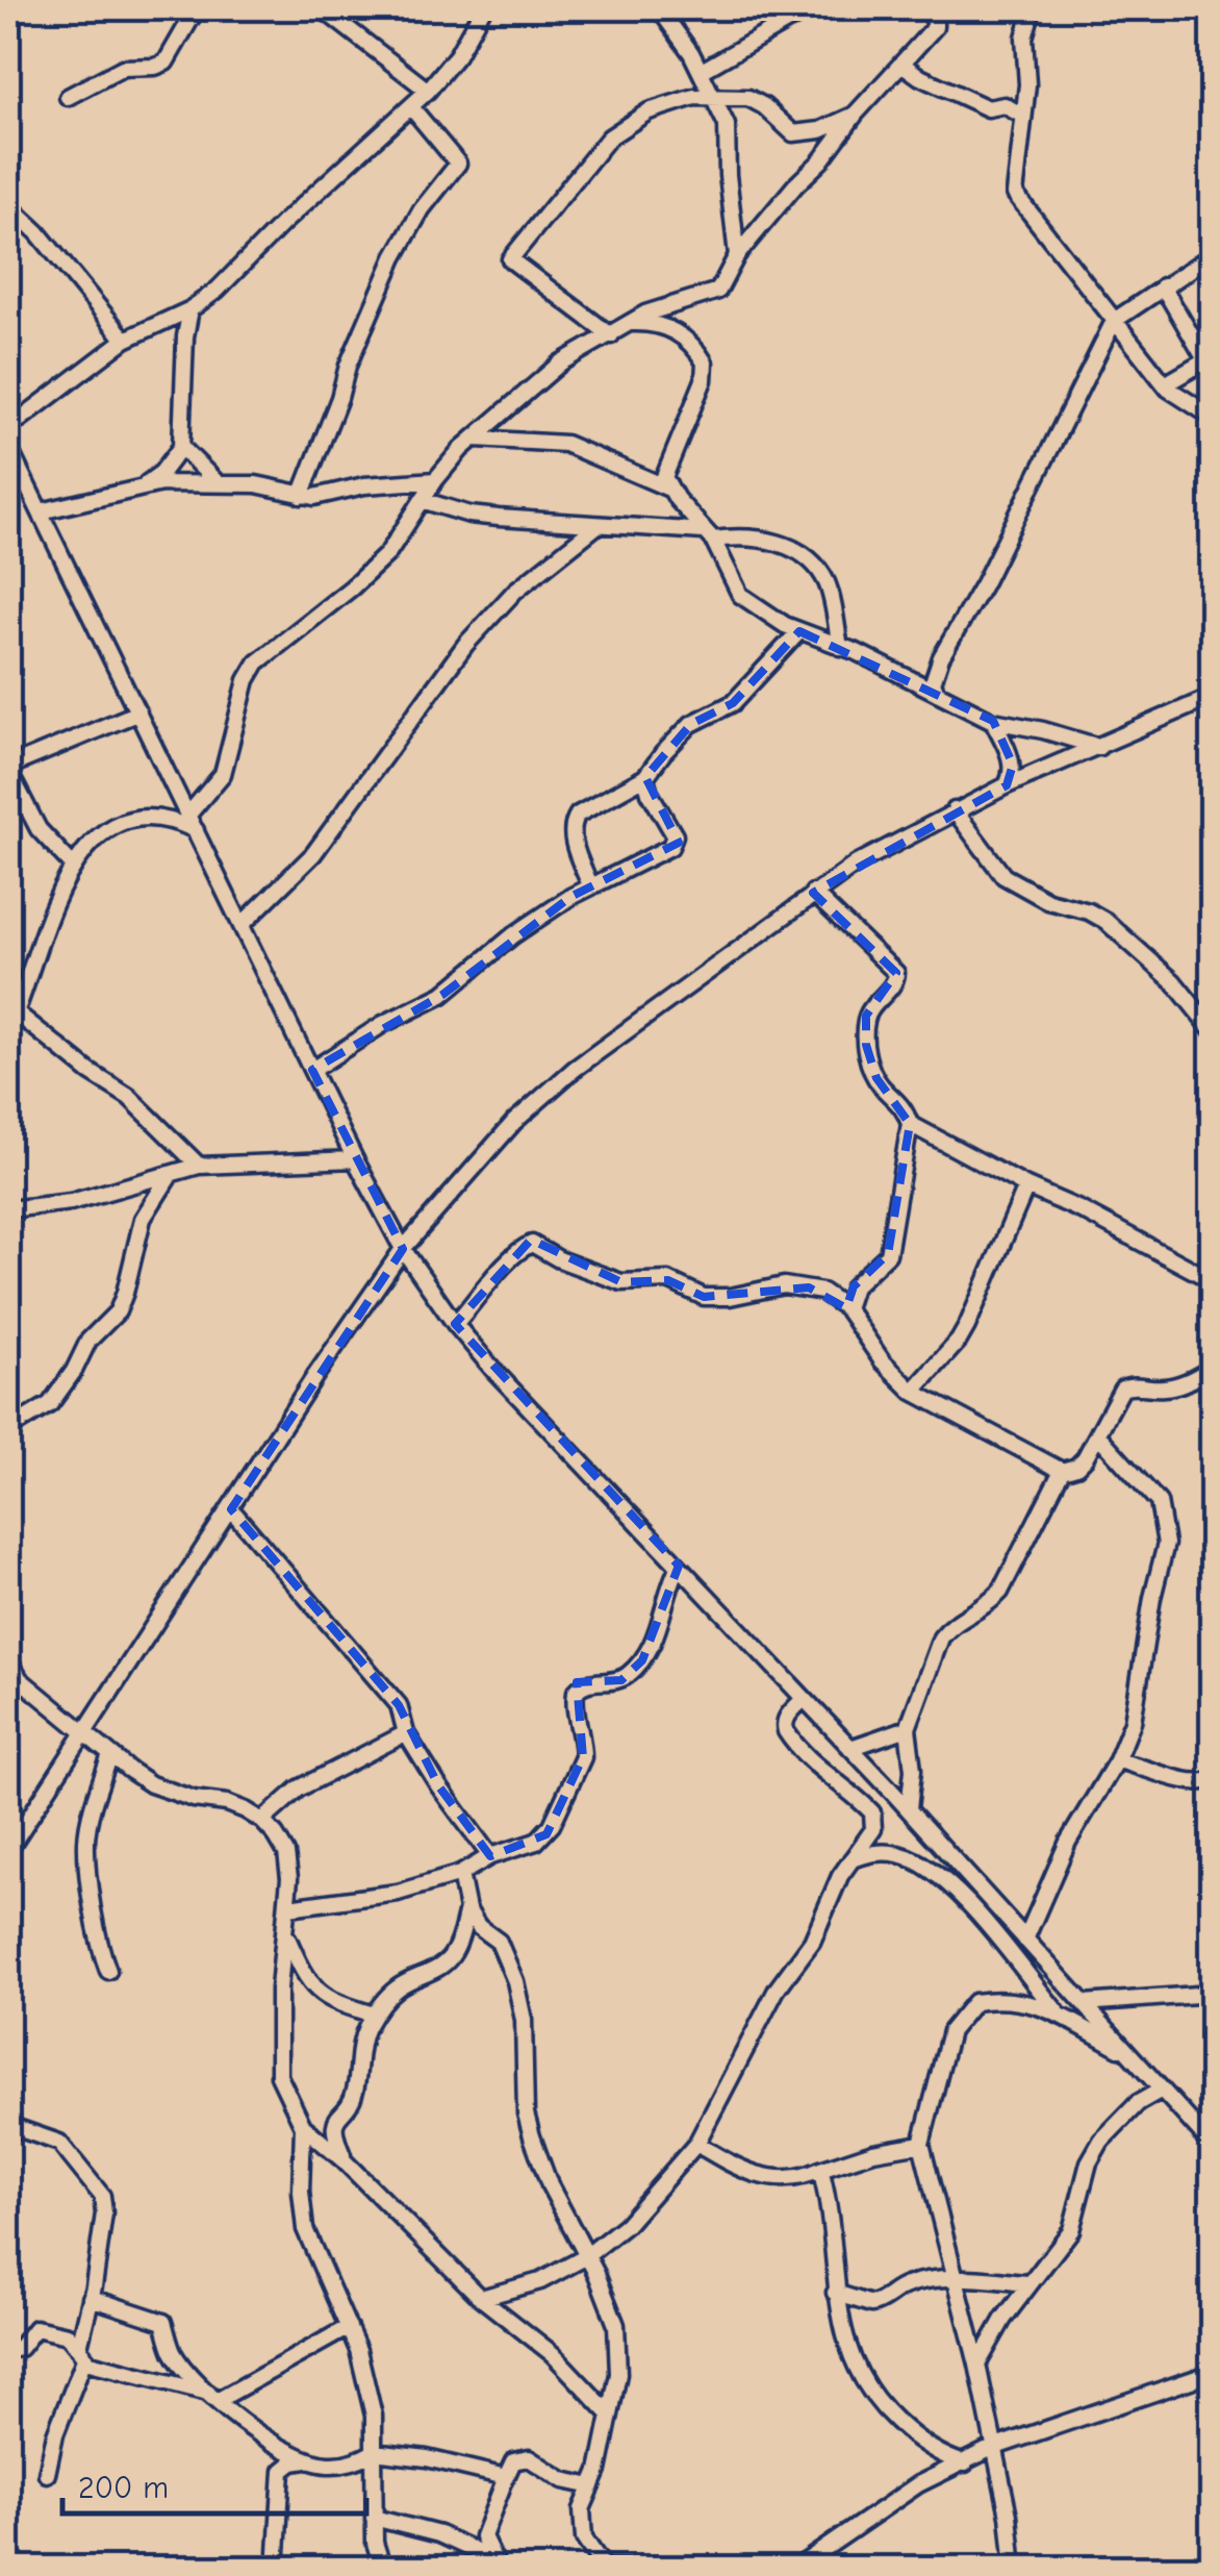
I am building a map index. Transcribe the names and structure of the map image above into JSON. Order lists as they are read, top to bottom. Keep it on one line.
{"scale_bar":"200 m"}
